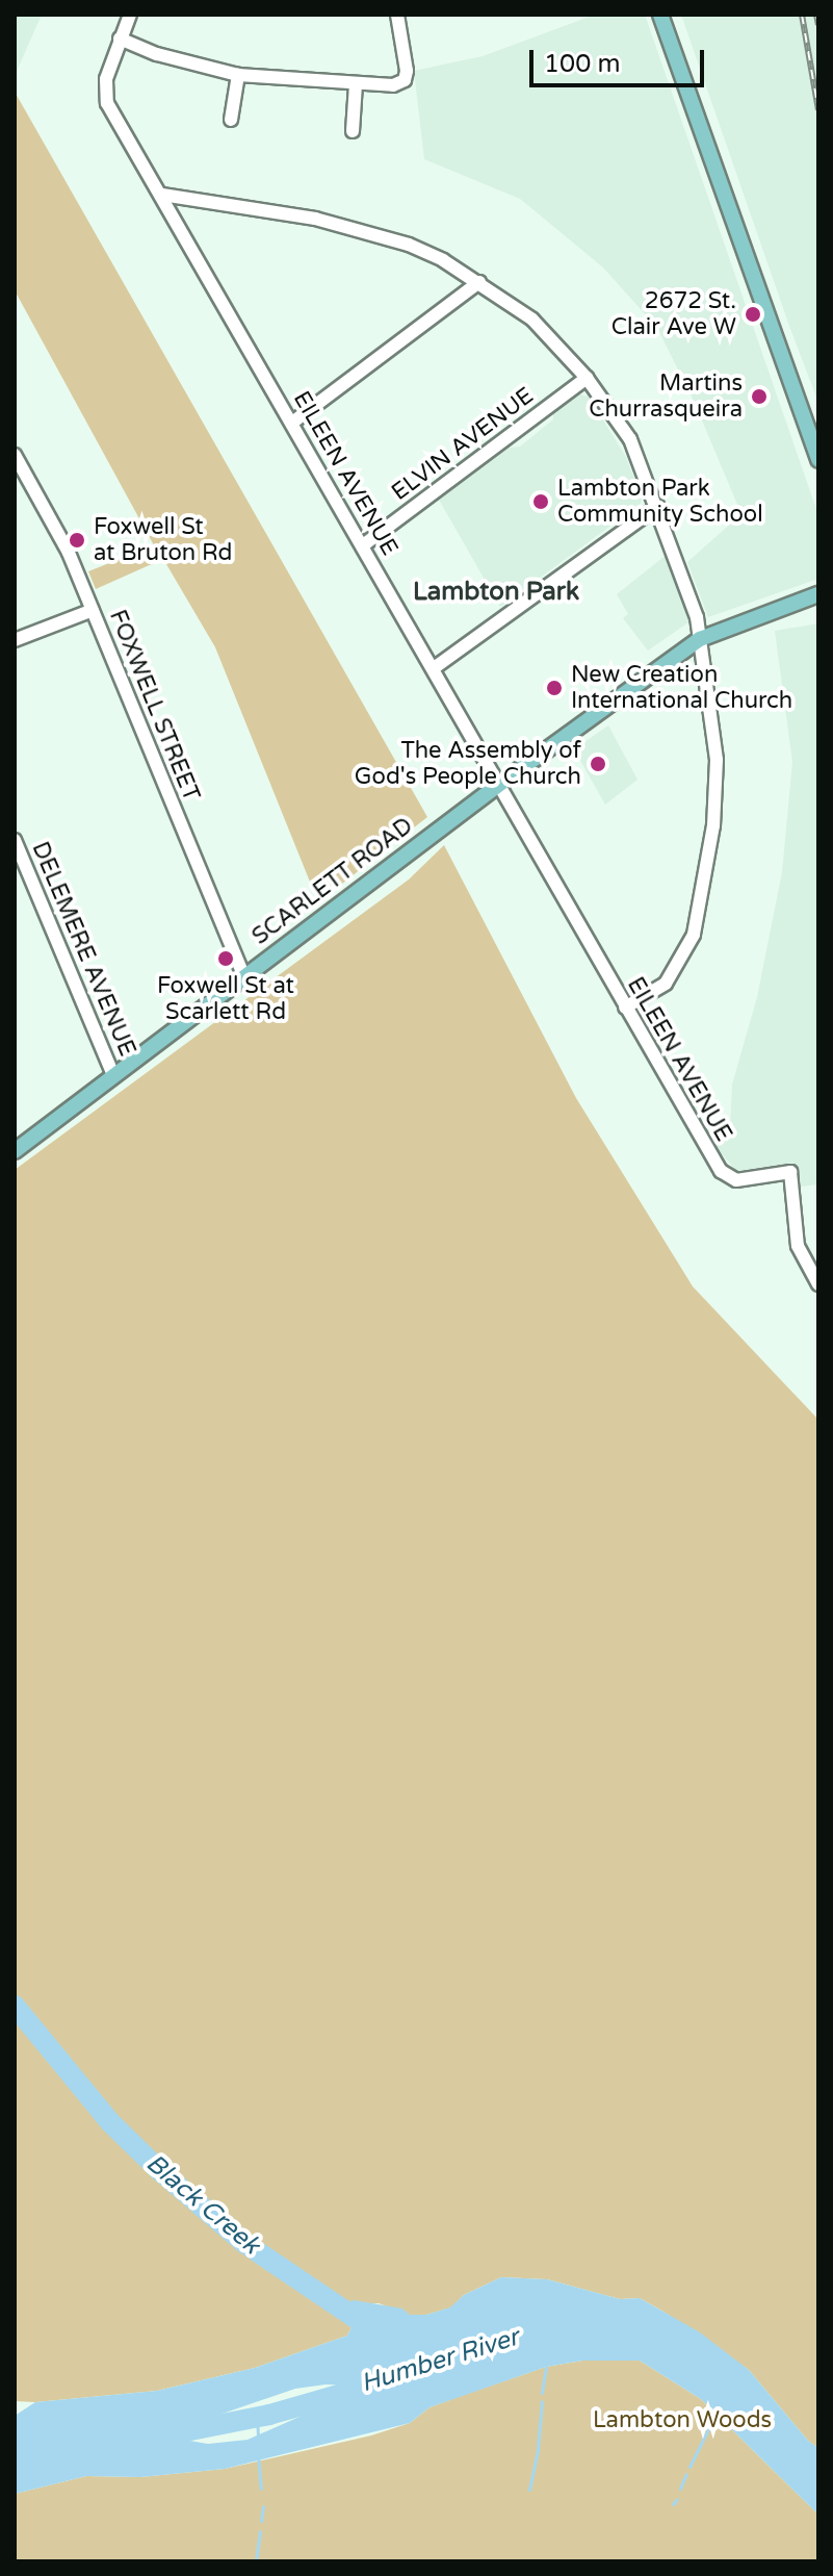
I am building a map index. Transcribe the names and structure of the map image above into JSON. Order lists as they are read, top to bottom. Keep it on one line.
{"streets":{"main road":["SCARLETT ROAD"],"street":["ELVIN AVENUE","EILEEN AVENUE","FOXWELL STREET","DELEMERE AVENUE"]},"crossings":[["ELVIN AVENUE","EILEEN AVENUE"],["EILEEN AVENUE","SCARLETT ROAD"],["FOXWELL STREET","SCARLETT ROAD"],["SCARLETT ROAD","DELEMERE AVENUE"]],"districts":["Lambton Park"],"water":["Black Creek","Humber River"],"parks":["Lambton Woods"],"places":["2672 St. Clair Ave W","Martins Churrasqueira","Lambton Park Community School","Foxwell St at Bruton Rd","New Creation International Church","The Assembly of God's People Church","Foxwell St at Scarlett Rd"],"scale_bar":"100 m"}
